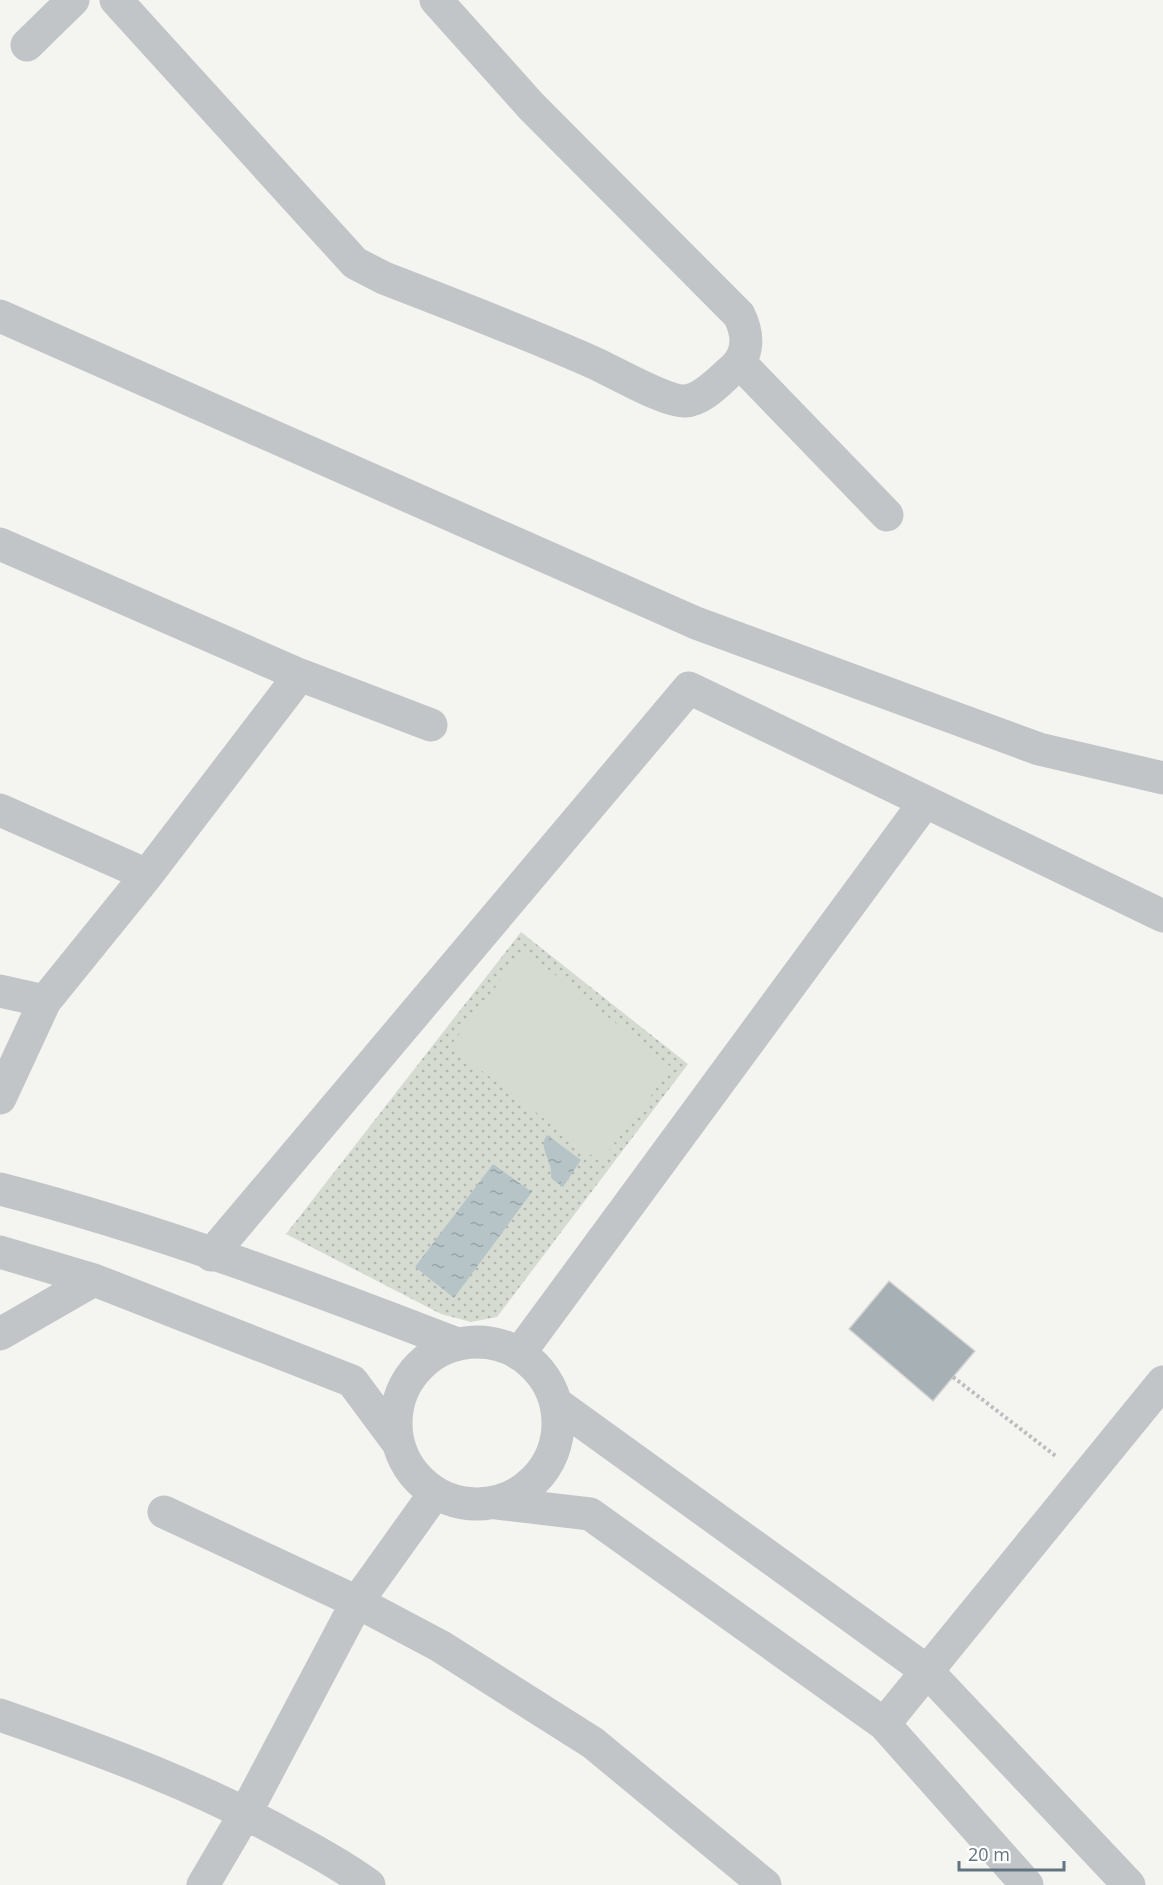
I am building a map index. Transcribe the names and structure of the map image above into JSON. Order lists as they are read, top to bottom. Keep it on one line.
{"scale_bar":"20 m"}
